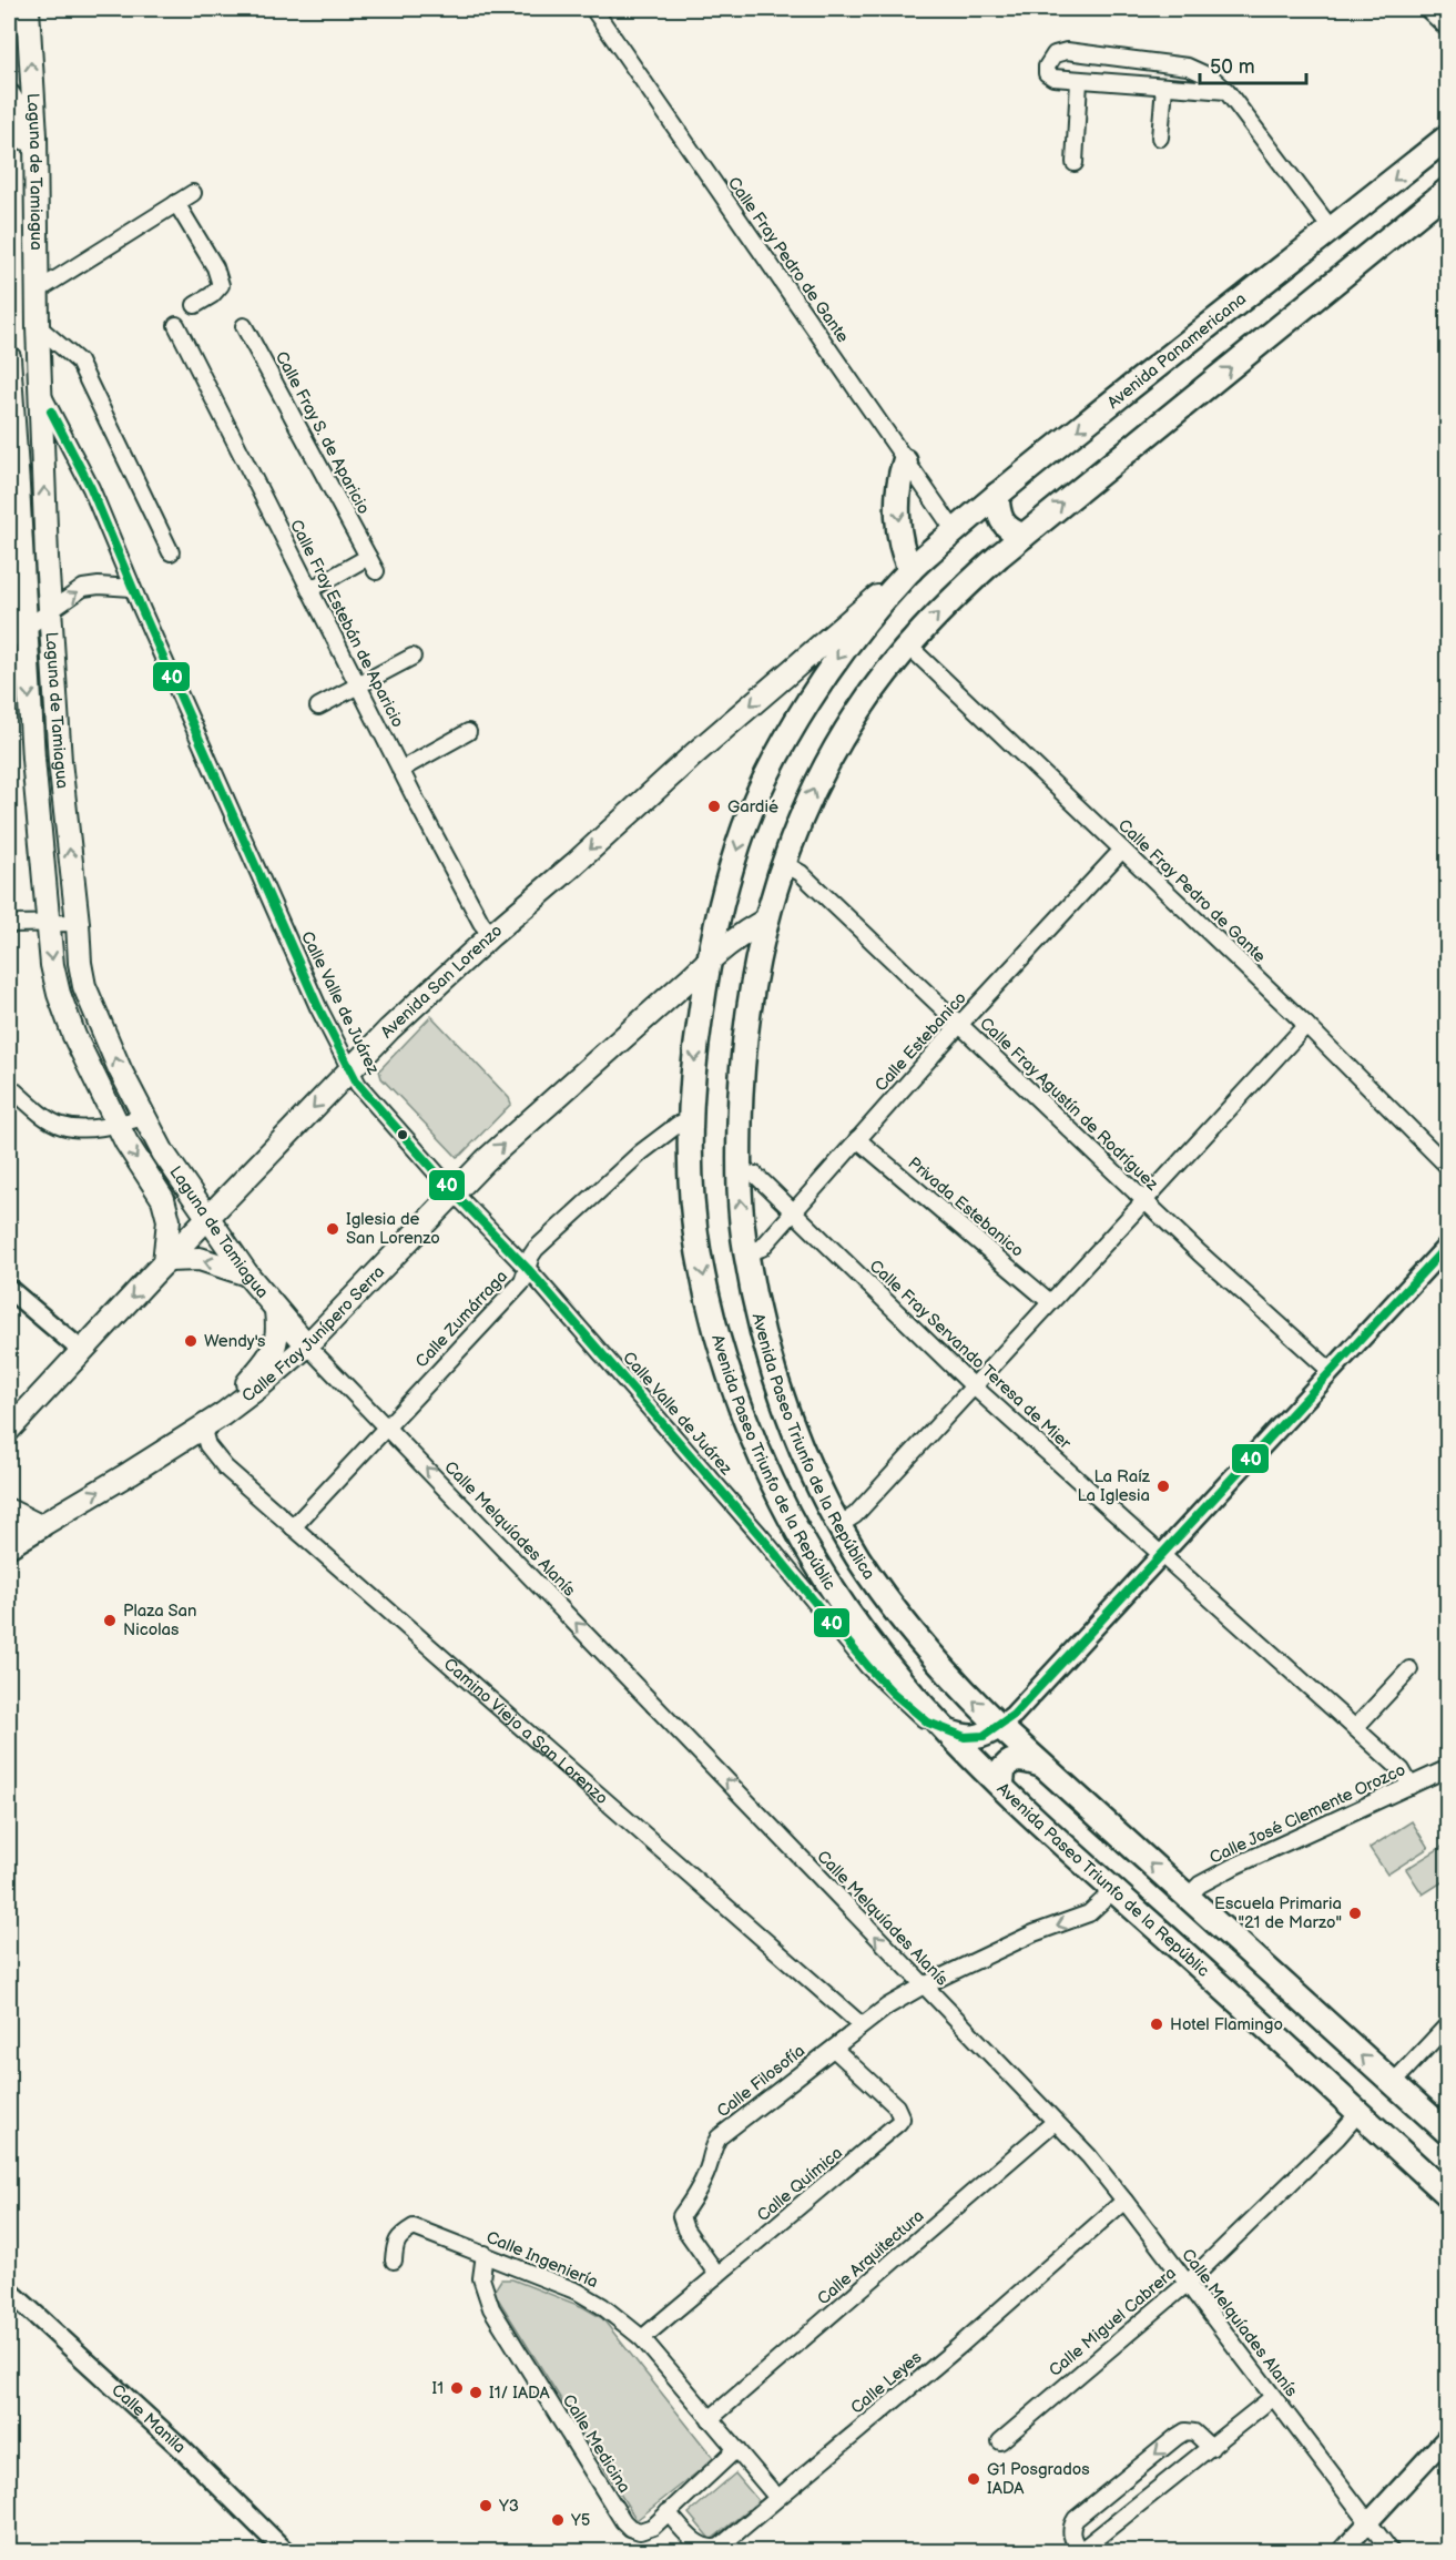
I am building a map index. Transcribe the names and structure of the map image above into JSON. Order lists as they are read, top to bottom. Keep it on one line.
{"streets":{"main road":["Laguna de Tamiagua","Avenida Panamericana","Avenida San Lorenzo","Calle Fray Junípero Serra","Avenida Paseo Triunfo de la República","Avenida Paseo Triunfo de la Repúblic"],"street":["Calle Fray Pedro de Gante","Calle Fray S. de Aparicio","Calle Fray Estebán de Aparicio","Calle Valle de Juárez","Calle Estebanico","Calle Fray Agustín de Rodríguez","Privada Estebanico","Calle Zumárraga","Calle Fray Servando Teresa de Mier","Calle Melquíades Alanís","Camino Viejo a San Lorenzo","Calle José Clemente Orozco","Calle Filosofía","Calle Química","Calle Arquitectura","Calle Ingeniería","Calle Miguel Cabrera","Calle Leyes","Calle Manila","Calle Medicina"]},"crossings":[["Laguna de Tamiagua","Avenida San Lorenzo"],["Laguna de Tamiagua","Calle Valle de Juárez"],["Laguna de Tamiagua","Calle Fray Junípero Serra"],["Laguna de Tamiagua","Calle Melquíades Alanís"],["Calle Fray Pedro de Gante","Avenida Panamericana"],["Calle Fray Pedro de Gante","Calle Estebanico"],["Calle Fray Pedro de Gante","Avenida Paseo Triunfo de la República"],["Avenida Panamericana","Avenida San Lorenzo"],["Avenida Panamericana","Avenida Paseo Triunfo de la Repúblic"],["Calle Fray Estebán de Aparicio","Avenida San Lorenzo"],["Avenida San Lorenzo","Calle Valle de Juárez"],["Avenida San Lorenzo","Avenida Paseo Triunfo de la Repúblic"],["Calle Valle de Juárez","Calle Zumárraga"],["Calle Valle de Juárez","Calle Fray Junípero Serra"],["Calle Valle de Juárez","Avenida Paseo Triunfo de la Repúblic"],["Calle Estebanico","Calle Fray Agustín de Rodríguez"],["Calle Estebanico","Privada Estebanico"],["Calle Estebanico","Calle Fray Servando Teresa de Mier"],["Calle Estebanico","Avenida Paseo Triunfo de la República"],["Calle Fray Agustín de Rodríguez","Avenida Paseo Triunfo de la República"],["Calle Zumárraga","Avenida Paseo Triunfo de la Repúblic"],["Calle Zumárraga","Calle Melquíades Alanís"],["Calle Zumárraga","Camino Viejo a San Lorenzo"],["Calle Fray Junípero Serra","Avenida Paseo Triunfo de la República"],["Calle Fray Junípero Serra","Avenida Paseo Triunfo de la Repúblic"],["Calle Fray Junípero Serra","Calle Melquíades Alanís"],["Calle Fray Junípero Serra","Camino Viejo a San Lorenzo"],["Calle Fray Servando Teresa de Mier","Avenida Paseo Triunfo de la República"],["Calle Fray Servando Teresa de Mier","Calle José Clemente Orozco"],["Avenida Paseo Triunfo de la República","Calle José Clemente Orozco"],["Avenida Paseo Triunfo de la Repúblic","Calle Miguel Cabrera"],["Calle Melquíades Alanís","Calle Filosofía"],["Calle Melquíades Alanís","Calle Arquitectura"],["Calle Melquíades Alanís","Calle Miguel Cabrera"],["Calle Melquíades Alanís","Calle Leyes"],["Camino Viejo a San Lorenzo","Calle Filosofía"],["Calle Filosofía","Calle Química"],["Calle Química","Calle Ingeniería"],["Calle Arquitectura","Calle Ingeniería"],["Calle Ingeniería","Calle Leyes"],["Calle Ingeniería","Calle Medicina"],["Calle Leyes","Calle Medicina"]],"one_way":["Avenida San Lorenzo","Calle Fray Junípero Serra","Avenida Paseo Triunfo de la Repúblic","Calle Melquíades Alanís"],"places":["Gardié","Iglesia de San Lorenzo","Wendy's","La Raíz La Iglesia","Plaza San Nicolas","Escuela Primaria \"21 de Marzo\"","Hotel Flamingo","I1","I1/ IADA","G1 Posgrados IADA","Y3","Y5"],"lines":["transit line 40"],"scale_bar":"50 m"}
